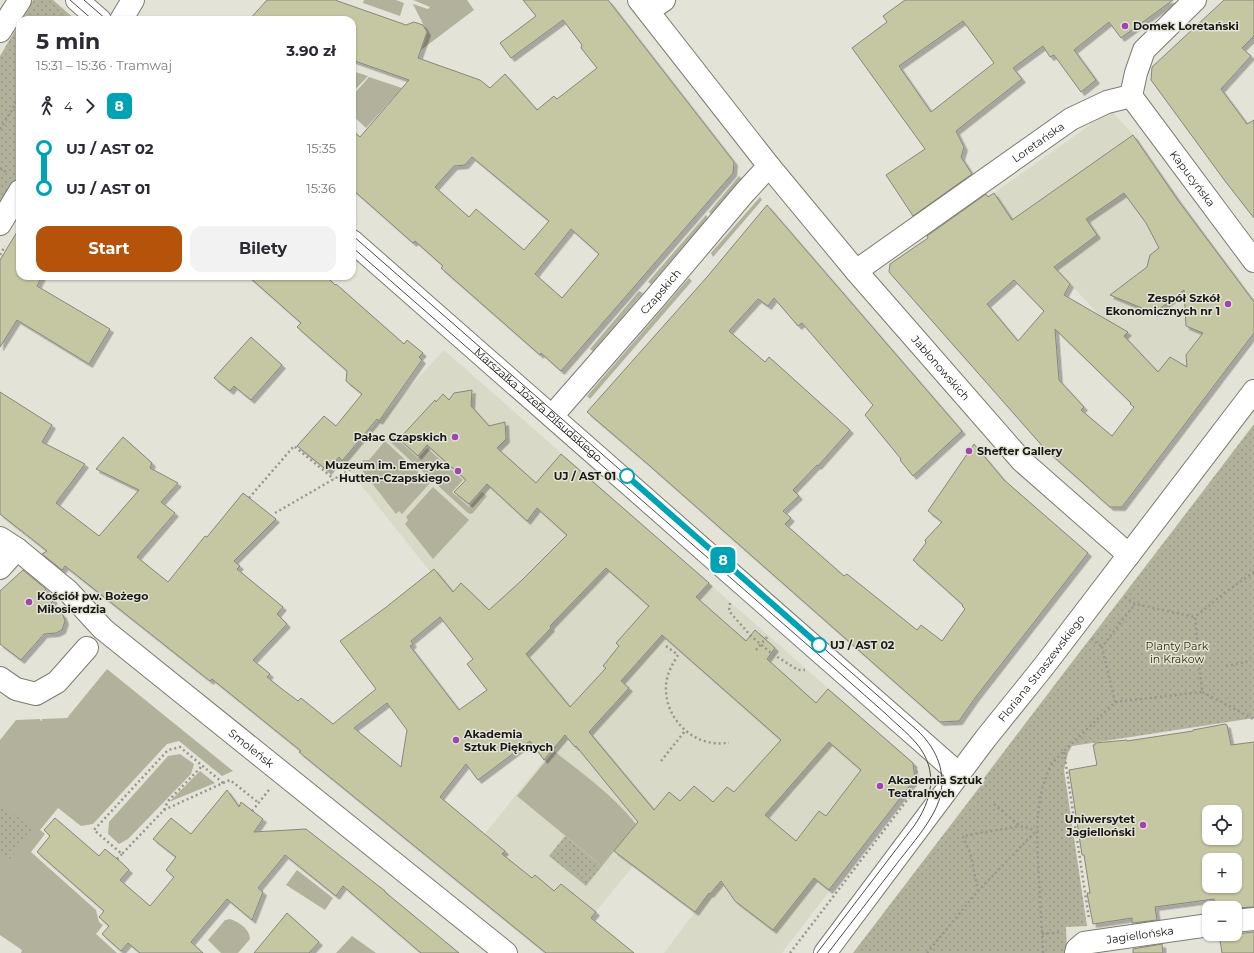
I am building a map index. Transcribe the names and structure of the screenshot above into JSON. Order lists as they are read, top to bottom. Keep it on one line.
{"streets":{"street":["Loretańska","Kapucyńska","Czapskich","Jabłonowskich","Marszałka Józefa Piłsudskiego","Floriana Straszewskiego","Smoleńsk","Jagiellońska"]},"crossings":[["Loretańska","Kapucyńska"],["Loretańska","Jabłonowskich"],["Czapskich","Jabłonowskich"],["Czapskich","Marszałka Józefa Piłsudskiego"],["Jabłonowskich","Floriana Straszewskiego"],["Marszałka Józefa Piłsudskiego","Floriana Straszewskiego"]],"parks":["Planty Park in Krakow"],"places":["Domek Loretański","Zespół Szkół Ekonomicznych nr 1","Pałac Czapskich","Shefter Gallery","Muzeum im. Emeryka Hutten-Czapskiego","UJ / AST 01","Kościół pw. Bożego Miłosierdzia","UJ / AST 02","Akademia Sztuk Pięknych","Akademia Sztuk Teatralnych","Uniwersytet Jagielloński"],"lines":["tram line 8"],"page":{"on_map":"8","heading":["5 min","15:31 – 15:36 · Tramwaj","3.90 zł"],"legs":["4","8"],"list":[{"name":"UJ / AST 02","value":"15:35"},{"name":"UJ / AST 01","value":"15:36"}],"buttons":["Start","Bilety"],"map_buttons":["+","−"]}}
